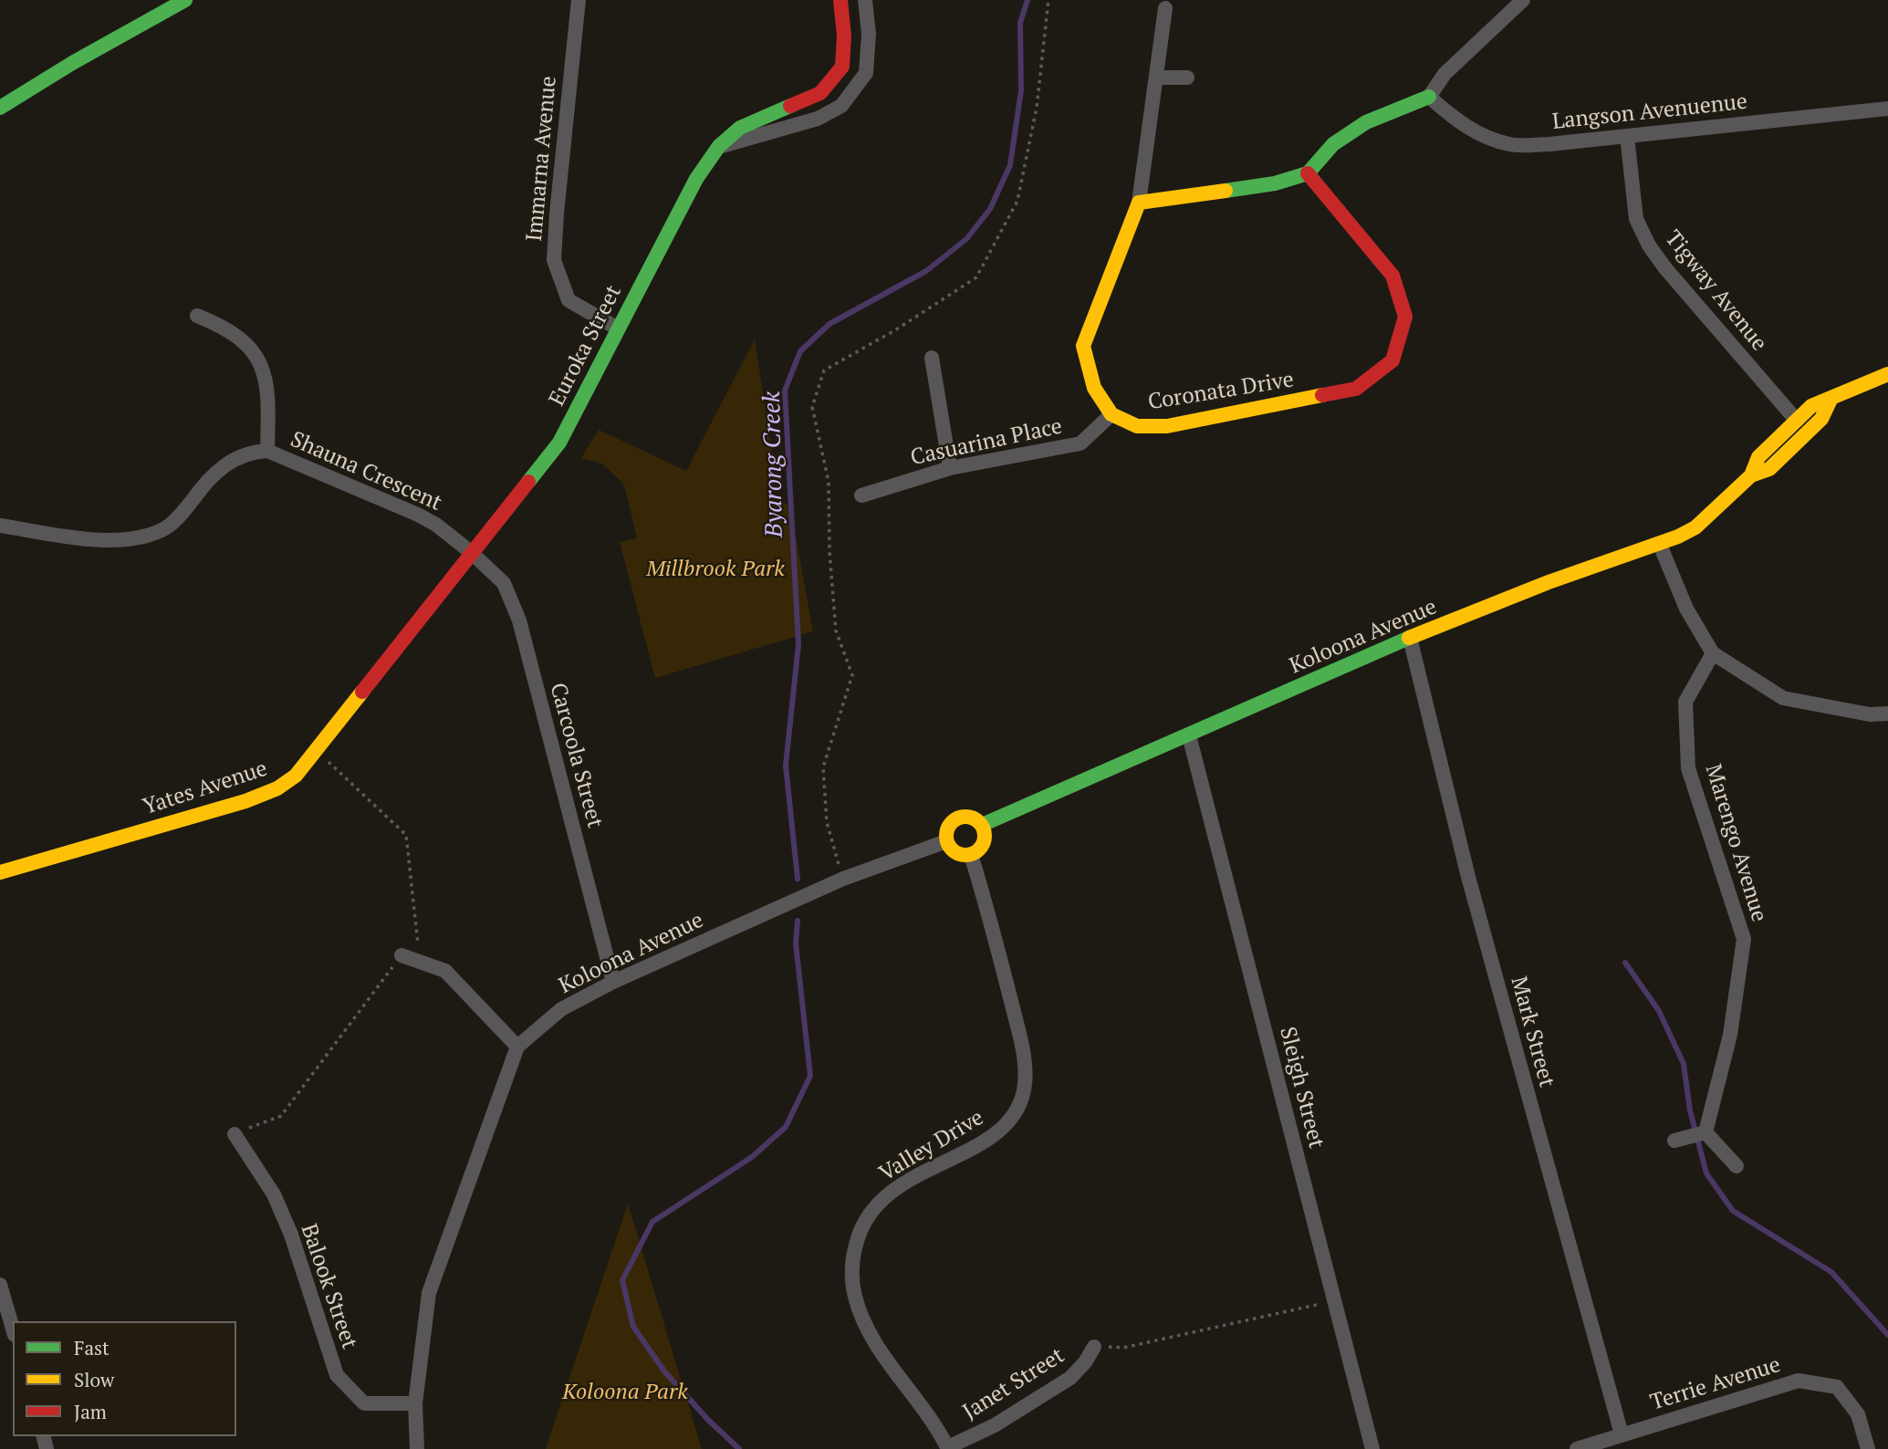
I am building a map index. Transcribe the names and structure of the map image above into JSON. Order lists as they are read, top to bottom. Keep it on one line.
{"streets":{"street":["Langson Avenuenue","Immarna Avenue","Tigway Avenue","Euroka Street","Coronata Drive","Casuarina Place","Shauna Crescent","Koloona Avenue","Carcoola Street","Yates Avenue","Marengo Avenue","Mark Street","Sleigh Street","Valley Drive","Balook Street","Janet Street","Terrie Avenue"]},"crossings":[["Langson Avenuenue","Tigway Avenue"],["Immarna Avenue","Euroka Street"],["Tigway Avenue","Koloona Avenue"],["Euroka Street","Shauna Crescent"],["Euroka Street","Carcoola Street"],["Euroka Street","Yates Avenue"],["Coronata Drive","Casuarina Place"],["Shauna Crescent","Carcoola Street"],["Shauna Crescent","Yates Avenue"],["Koloona Avenue","Carcoola Street"],["Koloona Avenue","Mark Street"],["Koloona Avenue","Sleigh Street"],["Koloona Avenue","Valley Drive"],["Koloona Avenue","Balook Street"],["Carcoola Street","Yates Avenue"],["Mark Street","Terrie Avenue"],["Valley Drive","Janet Street"]],"water":["Byarong Creek"],"parks":["Millbrook Park","Koloona Park"],"legend":["Fast","Slow","Jam"]}
